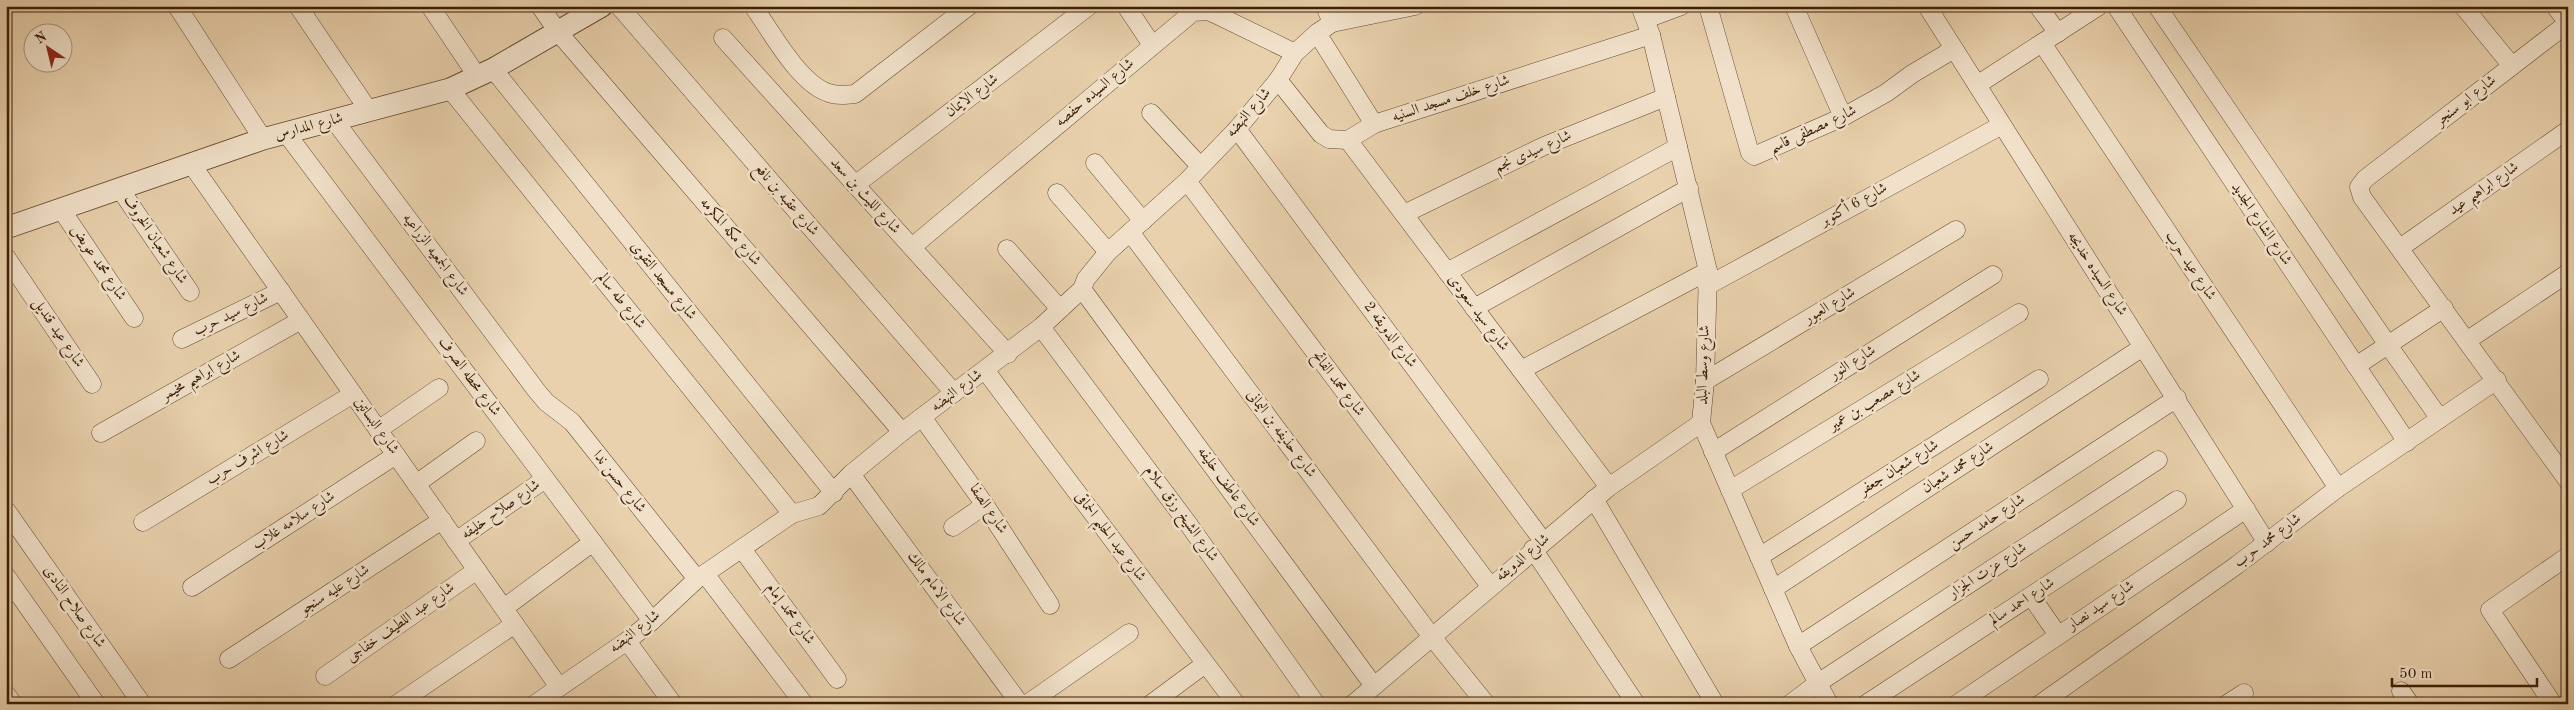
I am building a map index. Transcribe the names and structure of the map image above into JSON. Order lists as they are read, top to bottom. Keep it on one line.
{"streets":{"street":["شارع السيده حفصه","شارع الايمان","شارع خلف مسجد السنيه","شارع ابو سنجر","شارع النهضه","شارع المدارس","شارع مصطفى قاسم","شارع سيدى نجم","شارع ابراهيم عيد","شارع الليث بن سعد","شارع عقبه بن نافع","شارع 6 أكتوبر","شارع الشارع الجديد","شارع مكه المكرمه","شارع شعبان الخروف","شارع الجمعيه الزراعيه","شارع محمد عويض","شارع عيد حرب","شارع السيده خديجه","شارع مسجد التقوى","شارع طه سالم","شارع العبور","شارع سيد سعودى","شارع سيد حرب","شارع عيد قنديل","شارع الدويقه 2","شارع النور","شارع وسط البلد","شارع ابراهيم مخيمر","شارع محطه الصرف","شارع محمد الفاتح","شارع مصعب بن عمير","شارع البساتين","شارع حذيفه بن اليمانى","شارع اشرف حرب","شارع شعبان جعفر","شارع محمد شعبان","شارع حسن ندا","شارع عاطف خليفه","شارع الصفا","شارع صلاح خليفه","شارع الشيخ رزق سلام","شارع سلامه غلاب","شارع حامد حسن","شارع عبد الحليم الحماقى","شارع محمد حرب","شارع الدويقه","شارع عزت الجزار","شارع الامام مالك","شارع عليه سنجو","شارع احمد سالم","شارع سيد نصار","شارع صلاح النادى","شارع محمد إمام","شارع عبد اللطيف خفاجى"]},"crossings":[["شارع السيده حفصه","شارع النهضه"],["شارع السيده حفصه","شارع الليث بن سعد"],["شارع الايمان","شارع الليث بن سعد"],["شارع خلف مسجد السنيه","شارع سيد سعودى"],["شارع خلف مسجد السنيه","شارع وسط البلد"],["شارع ابو سنجر","شارع ابراهيم عيد"],["شارع النهضه","شارع الليث بن سعد"],["شارع النهضه","شارع عقبه بن نافع"],["شارع النهضه","شارع مكه المكرمه"],["شارع النهضه","شارع مسجد التقوى"],["شارع النهضه","شارع طه سالم"],["شارع النهضه","شارع الدويقه 2"],["شارع النهضه","شارع محطه الصرف"],["شارع النهضه","شارع محمد الفاتح"],["شارع النهضه","شارع البساتين"],["شارع النهضه","شارع حذيفه بن اليمانى"],["شارع النهضه","شارع حسن ندا"],["شارع النهضه","شارع عاطف خليفه"],["شارع النهضه","شارع الصفا"],["شارع النهضه","شارع الشيخ رزق سلام"],["شارع النهضه","شارع عبد الحليم الحماقى"],["شارع النهضه","شارع الامام مالك"],["شارع النهضه","شارع محمد إمام"],["شارع المدارس","شارع مكه المكرمه"],["شارع المدارس","شارع شعبان الخروف"],["شارع المدارس","شارع الجمعيه الزراعيه"],["شارع المدارس","شارع محمد عويض"],["شارع المدارس","شارع مسجد التقوى"],["شارع المدارس","شارع طه سالم"],["شارع المدارس","شارع محطه الصرف"],["شارع المدارس","شارع البساتين"],["شارع مصطفى قاسم","شارع السيده خديجه"],["شارع سيدى نجم","شارع سيد سعودى"],["شارع سيدى نجم","شارع وسط البلد"],["شارع 6 أكتوبر","شارع السيده خديجه"],["شارع 6 أكتوبر","شارع سيد سعودى"],["شارع 6 أكتوبر","شارع وسط البلد"],["شارع الشارع الجديد","شارع محمد حرب"],["شارع الجمعيه الزراعيه","شارع حسن ندا"],["شارع عيد حرب","شارع محمد حرب"],["شارع السيده خديجه","شارع محمد شعبان"],["شارع السيده خديجه","شارع حامد حسن"],["شارع السيده خديجه","شارع محمد حرب"],["شارع السيده خديجه","شارع سيد نصار"],["شارع العبور","شارع وسط البلد"],["شارع سيد سعودى","شارع الدويقه"],["شارع سيد حرب","شارع البساتين"],["شارع الدويقه 2","شارع الدويقه"],["شارع النور","شارع وسط البلد"],["شارع وسط البلد","شارع مصعب بن عمير"],["شارع وسط البلد","شارع شعبان جعفر"],["شارع وسط البلد","شارع محمد شعبان"],["شارع وسط البلد","شارع حامد حسن"],["شارع وسط البلد","شارع الدويقه"],["شارع وسط البلد","شارع عزت الجزار"],["شارع ابراهيم مخيمر","شارع البساتين"],["شارع محطه الصرف","شارع صلاح خليفه"],["شارع محمد الفاتح","شارع الدويقه"],["شارع البساتين","شارع اشرف حرب"],["شارع البساتين","شارع صلاح خليفه"],["شارع البساتين","شارع سلامه غلاب"],["شارع البساتين","شارع عليه سنجو"],["شارع البساتين","شارع عبد اللطيف خفاجى"],["شارع حذيفه بن اليمانى","شارع الدويقه"],["شارع عاطف خليفه","شارع الدويقه"]],"scale_bar":"50 m","north":"top left"}
